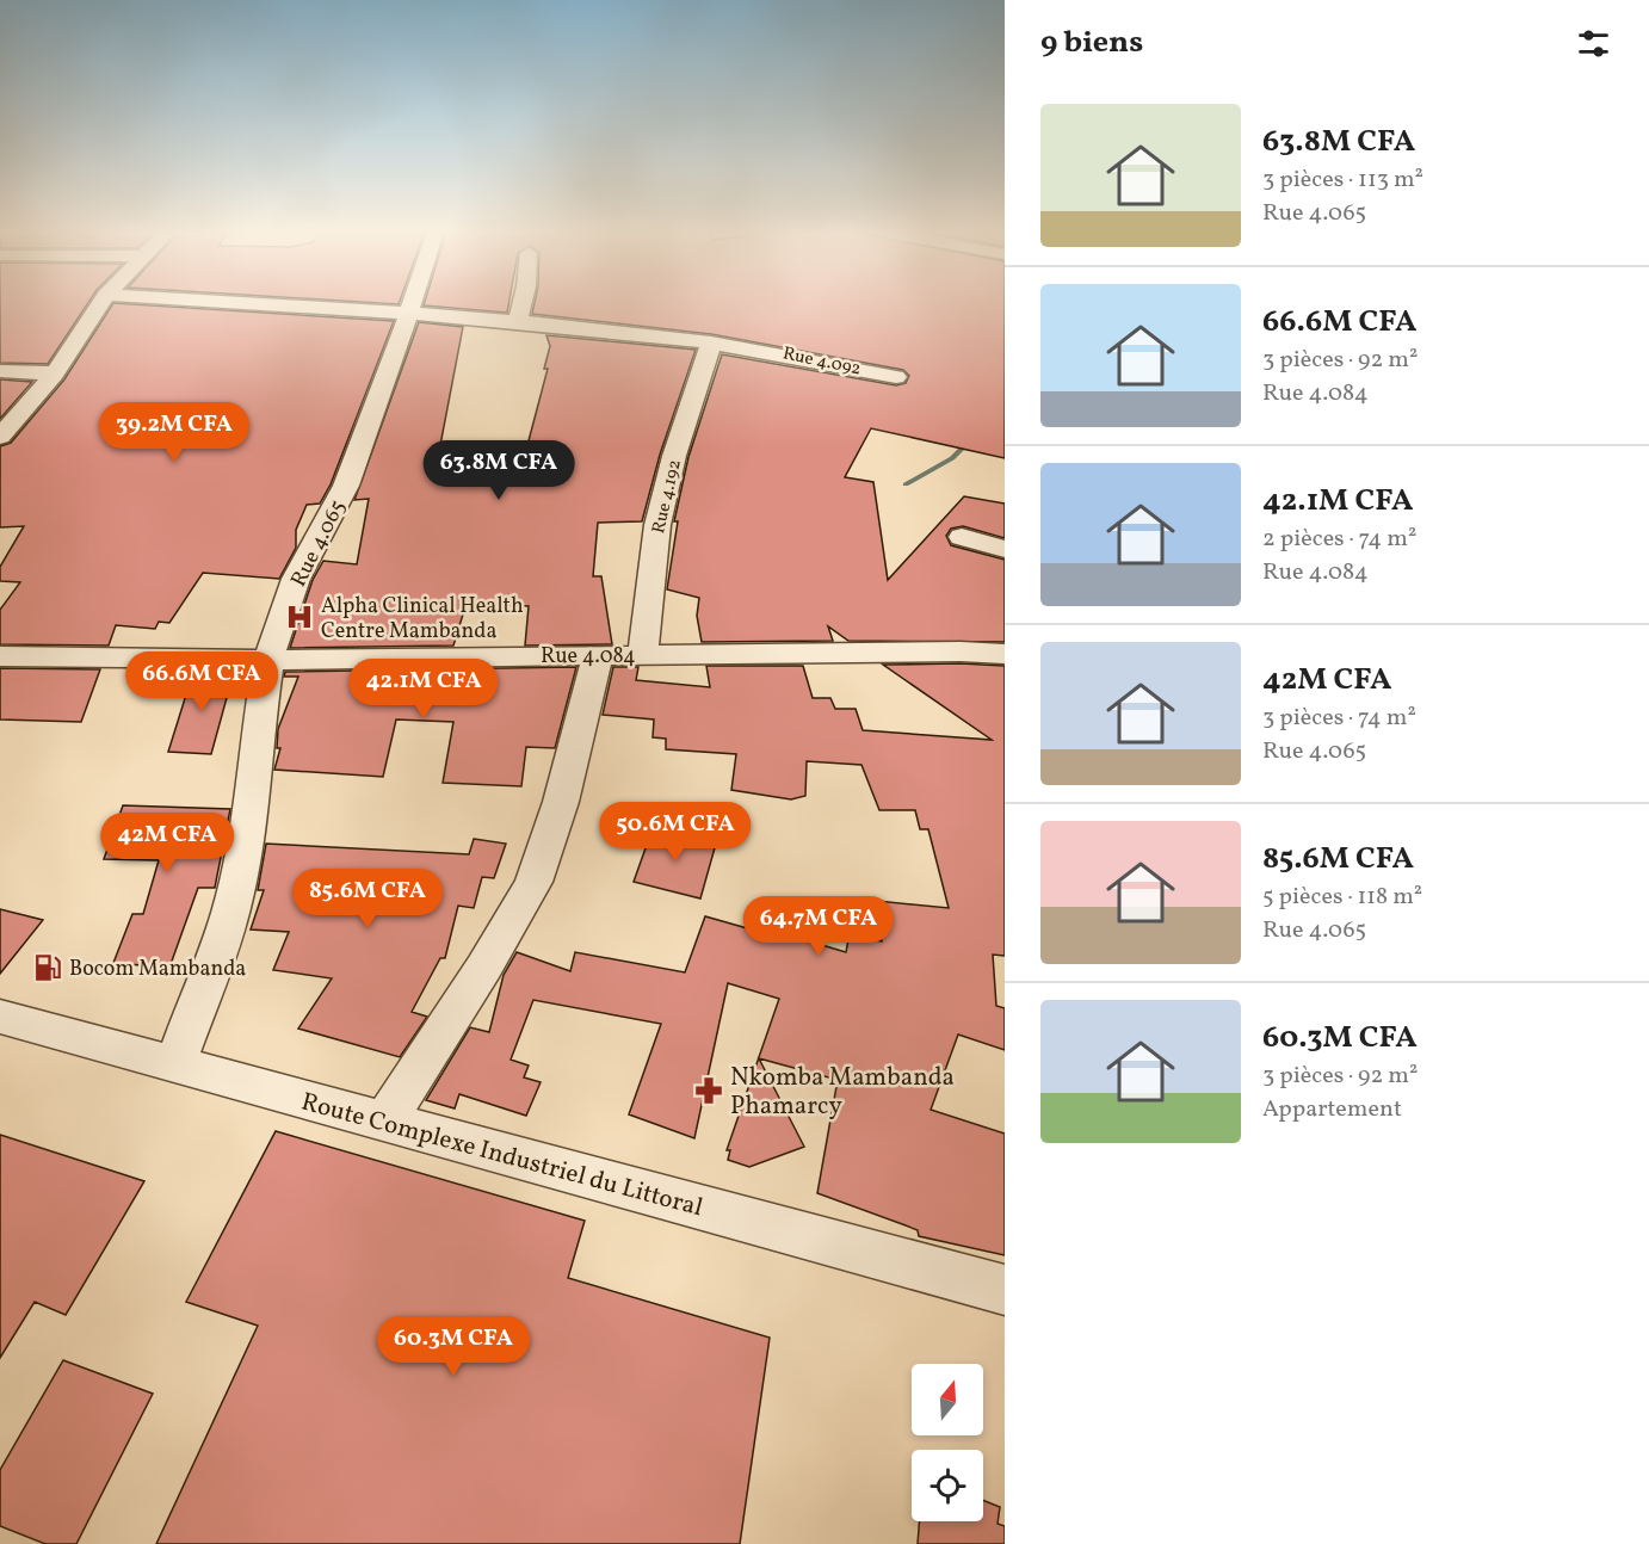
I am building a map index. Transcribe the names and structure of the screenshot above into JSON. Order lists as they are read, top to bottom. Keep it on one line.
{"streets":{"street":["Rue 4.092","Rue 4.192","Rue 4.065","Rue 4.084","Route Complexe Industriel du Littoral"]},"crossings":[["Rue 4.092","Rue 4.192"],["Rue 4.092","Rue 4.065"],["Rue 4.192","Rue 4.084"],["Rue 4.065","Rue 4.084"],["Rue 4.065","Route Complexe Industriel du Littoral"]],"places":{"hospital":["Alpha Clinical Health Centre Mambanda"],"fuel station":["Bocom Mambanda"],"pharmacy":["Nkomba Mambanda Phamarcy"]},"north":"top","page":{"heading":"9 biens","list":[{"name":"63.8M CFA","note":"3 pièces · 113 m² · Rue 4.065"},{"name":"66.6M CFA","note":"3 pièces · 92 m² · Rue 4.084"},{"name":"42.1M CFA","note":"2 pièces · 74 m² · Rue 4.084"},{"name":"42M CFA","note":"3 pièces · 74 m² · Rue 4.065"},{"name":"85.6M CFA","note":"5 pièces · 118 m² · Rue 4.065"},{"name":"60.3M CFA","note":"3 pièces · 92 m² · Appartement"}],"price":["39.2M CFA","63.8M CFA","66.6M CFA","42.1M CFA","50.6M CFA","42M CFA","85.6M CFA","64.7M CFA","60.3M CFA"]}}
